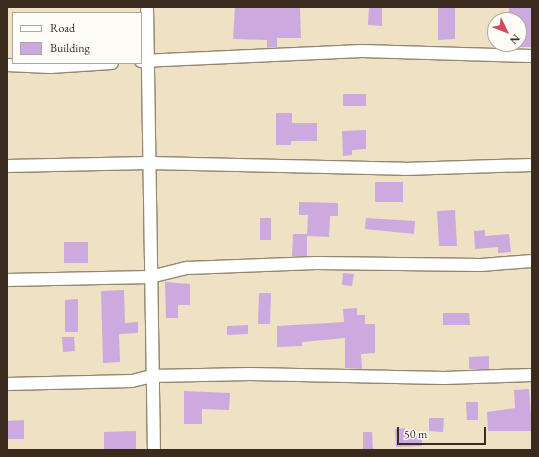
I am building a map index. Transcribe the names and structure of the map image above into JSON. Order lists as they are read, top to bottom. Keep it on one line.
{"legend":["Road","Building"],"scale_bar":"50 m","north":"bottom right"}
